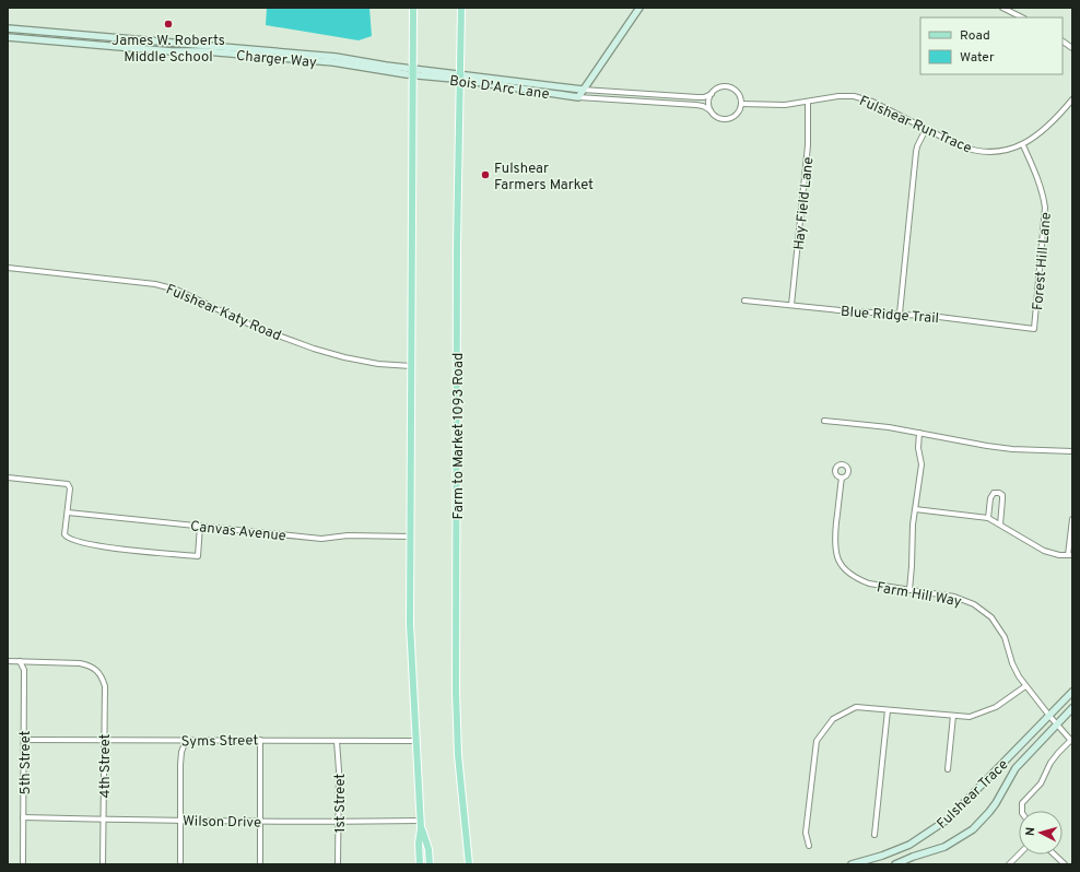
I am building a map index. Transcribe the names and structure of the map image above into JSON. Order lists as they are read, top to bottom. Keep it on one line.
{"streets":{"main road":["Farm to Market 1093 Road"],"street":["Charger Way","Bois D'Arc Lane","Fulshear Run Trace","Hay Field Lane","Forest Hill Lane","Fulshear Katy Road","Blue Ridge Trail","Canvas Avenue","Farm Hill Way","Syms Street","5th Street","4th Street","Fulshear Trace","1st Street","Wilson Drive"]},"crossings":[["Charger Way","Bois D'Arc Lane"],["Bois D'Arc Lane","Farm to Market 1093 Road"],["Fulshear Run Trace","Hay Field Lane"],["Fulshear Run Trace","Forest Hill Lane"],["Hay Field Lane","Blue Ridge Trail"],["Forest Hill Lane","Blue Ridge Trail"],["Farm Hill Way","Fulshear Trace"],["Syms Street","5th Street"],["Syms Street","4th Street"],["Syms Street","1st Street"],["5th Street","4th Street"],["5th Street","Wilson Drive"],["4th Street","Wilson Drive"],["1st Street","Wilson Drive"]],"places":["James W. Roberts Middle School","Fulshear Farmers Market"],"legend":["Road","Water"],"north":"left"}
